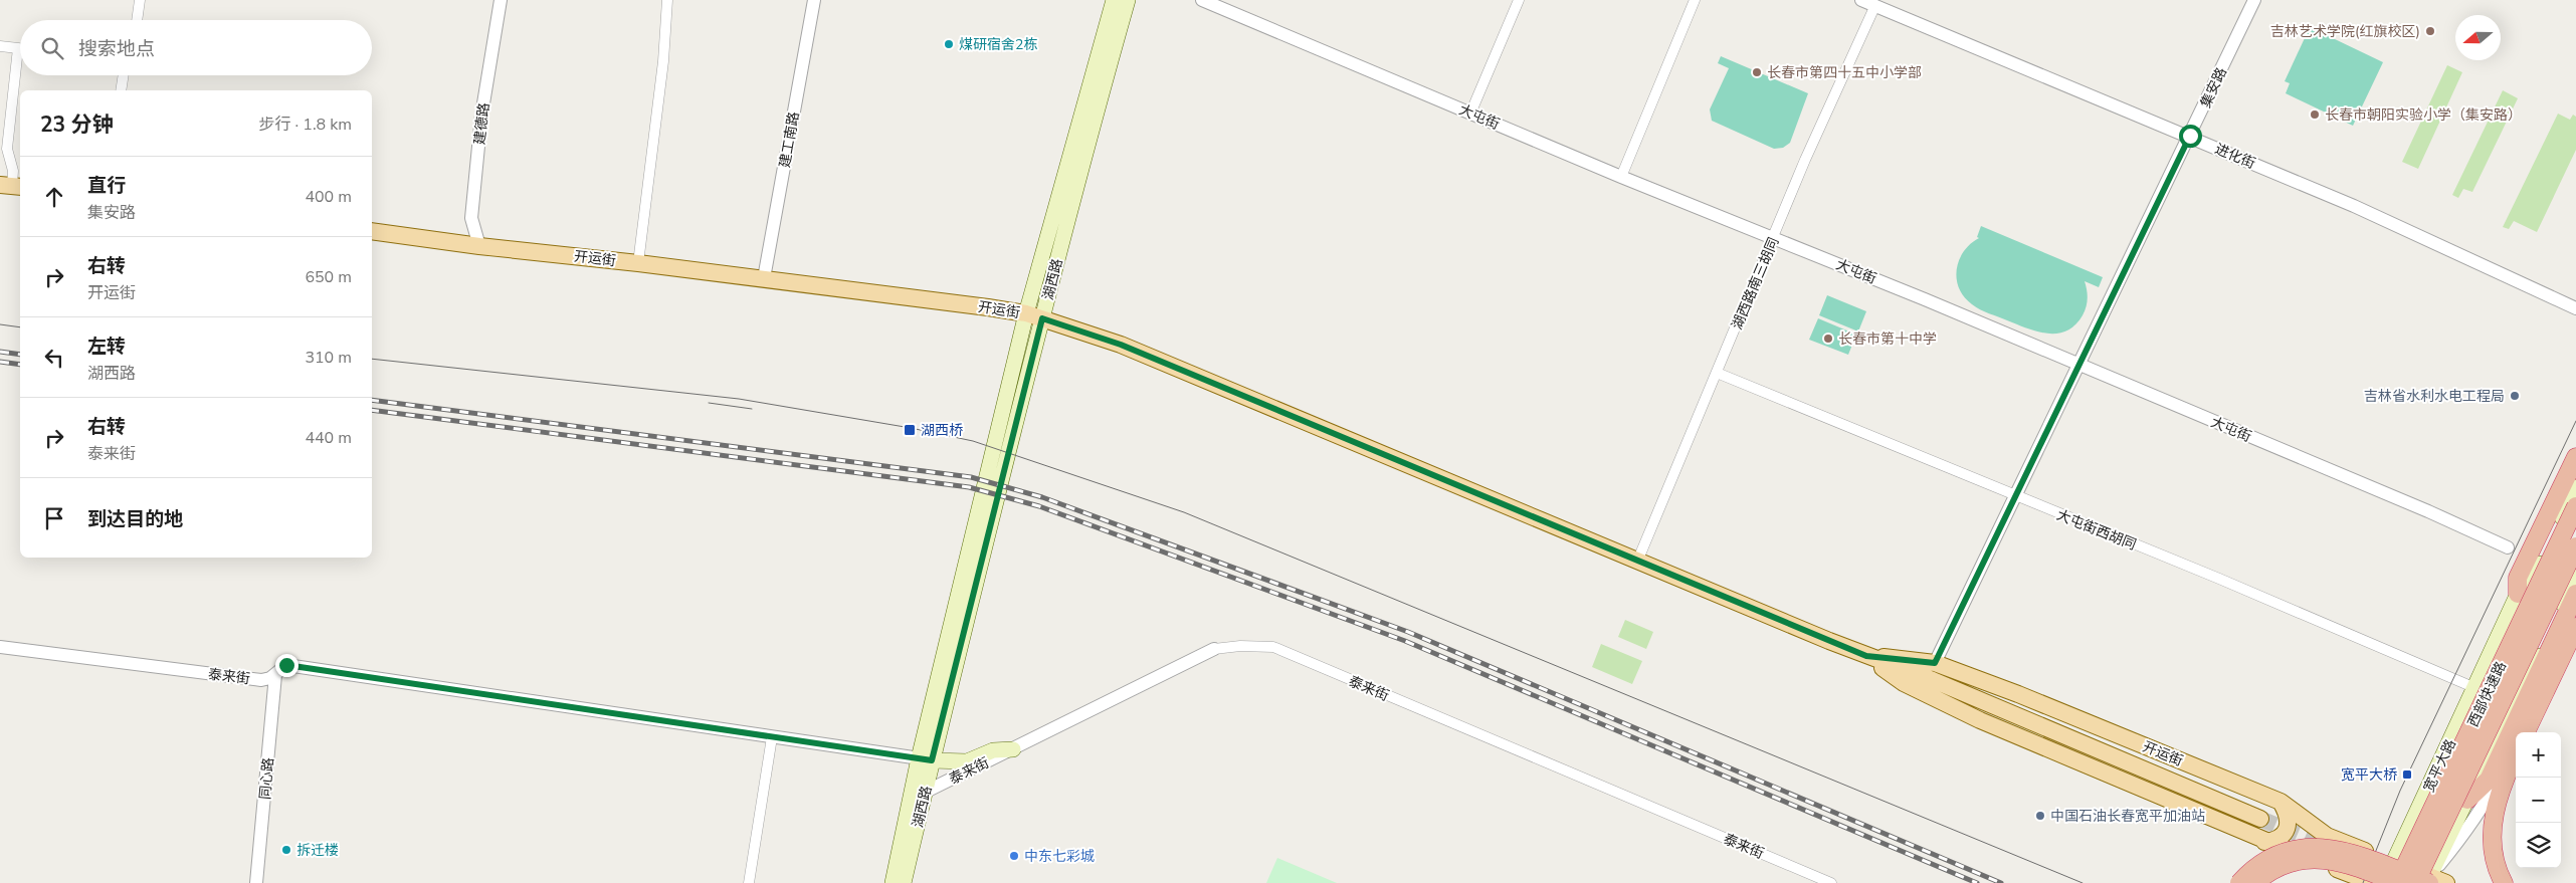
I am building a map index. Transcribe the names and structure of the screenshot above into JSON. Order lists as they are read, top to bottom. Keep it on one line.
{"streets":{"highway":["西部快速路"],"main road":["开运街","湖西路","宽平大路"],"street":["集安路","大屯街","建德路","建工南路","进化街","湖西路南三胡同","大屯街西胡同","泰来街","同心路"]},"crossings":[["集安路","大屯街"],["集安路","进化街"],["集安路","开运街"],["集安路","大屯街西胡同"],["大屯街","湖西路南三胡同"],["建德路","开运街"],["建工南路","开运街"],["进化街","湖西路南三胡同"],["开运街","湖西路"],["开运街","湖西路南三胡同"],["开运街","西部快速路"],["开运街","宽平大路"],["湖西路","泰来街"],["湖西路南三胡同","大屯街西胡同"],["大屯街西胡同","宽平大路"],["泰来街","同心路"]],"places":{"other":["吉林艺术学院(红旗校区)","煤研宿舍2栋","长春市第四十五中小学部","长春市朝阳实验小学（集安路）","长春市第十中学","吉林省水利水电工程局","中国石油长春宽平加油站","拆迁楼","中东七彩城"],"transit":["湖西桥","宽平大桥"]},"north":"left","page":{"search":"搜索地点","heading":["23 分钟","步行 · 1.8 km"],"list":[["直行","集安路","400 m"],["右转","开运街","650 m"],["左转","湖西路","310 m"],["右转","泰来街","440 m"],"到达目的地"],"map_buttons":["+","−"]}}
